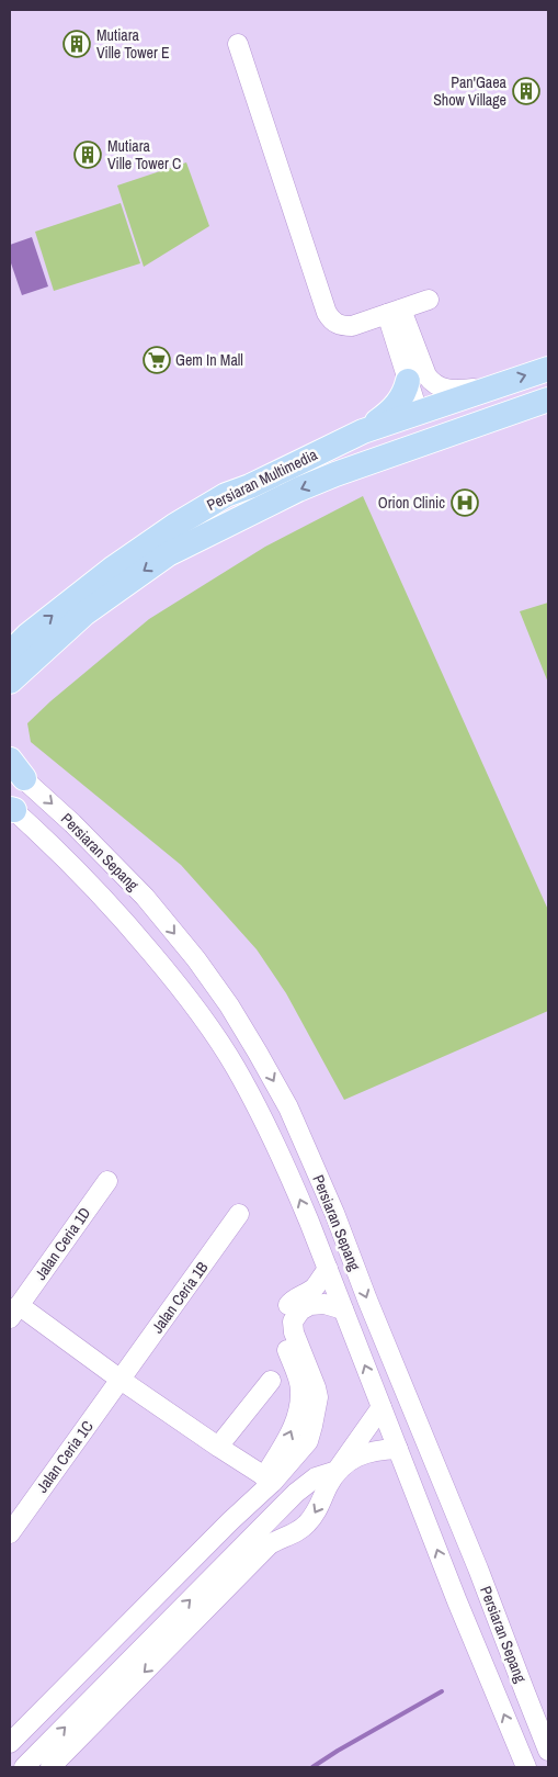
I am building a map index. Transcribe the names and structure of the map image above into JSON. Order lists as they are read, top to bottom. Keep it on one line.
{"streets":{"main road":["Persiaran Multimedia"],"street":["Persiaran Sepang","Jalan Ceria 1D","Jalan Ceria 1B","Jalan Ceria 1C"]},"crossings":[["Jalan Ceria 1B","Jalan Ceria 1C"]],"places":{"building":["Mutiara Ville Tower E","Pan'Gaea Show Village","Mutiara Ville Tower C"],"supermarket":["Gem In Mall"],"hospital":["Orion Clinic"]}}
